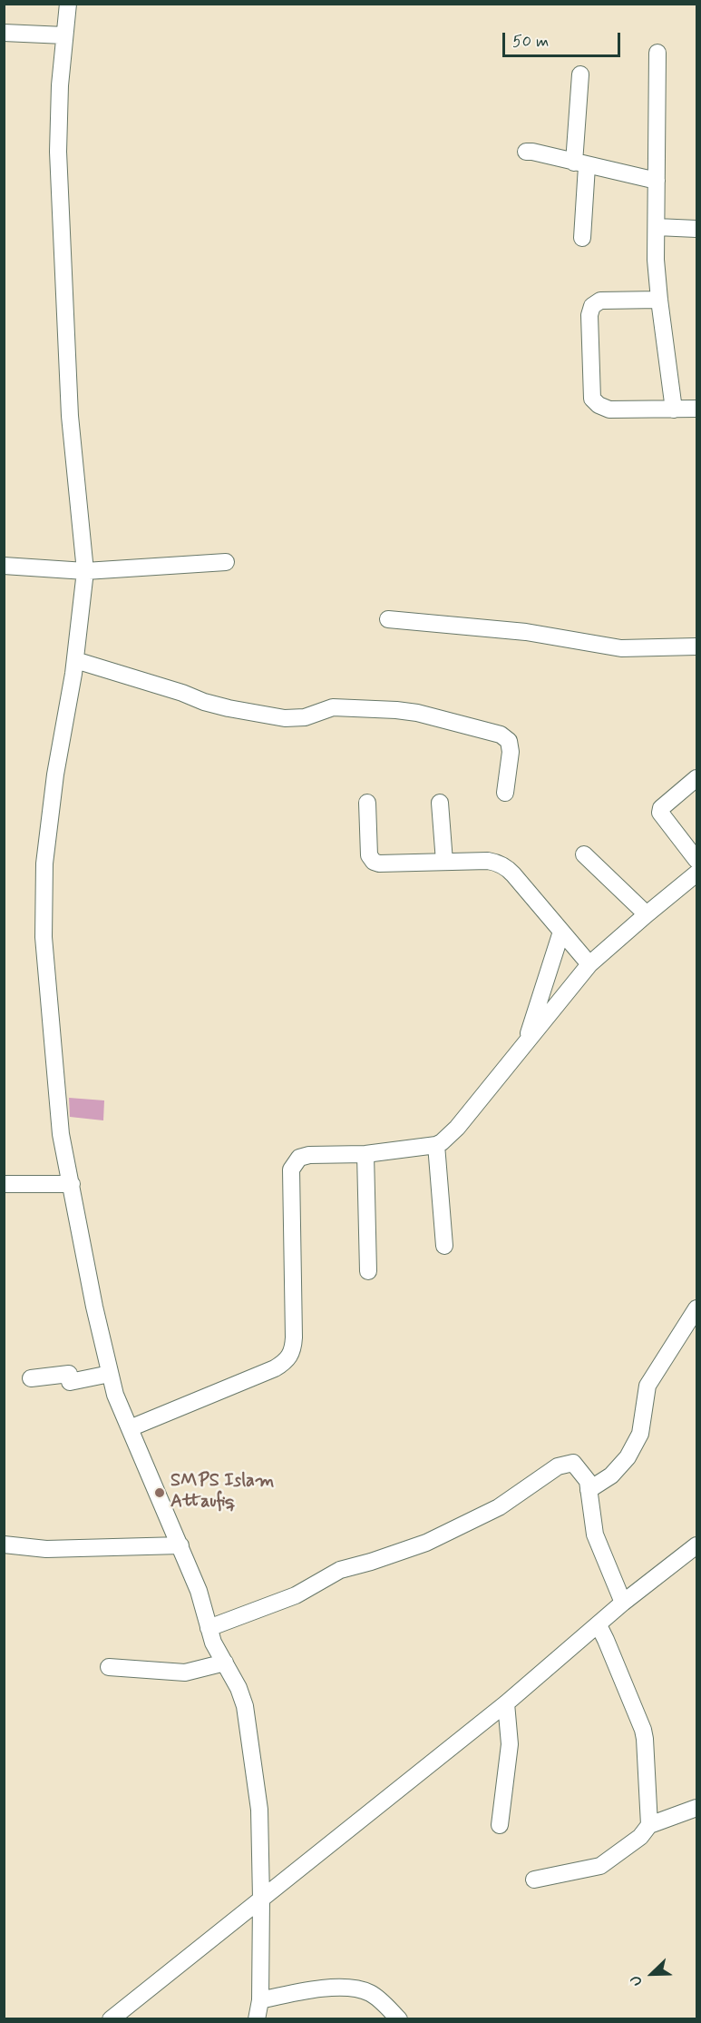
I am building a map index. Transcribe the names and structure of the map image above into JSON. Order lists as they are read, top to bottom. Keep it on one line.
{"places":["SMPS Islam Attaufiq"],"scale_bar":"50 m","north":"bottom left"}
